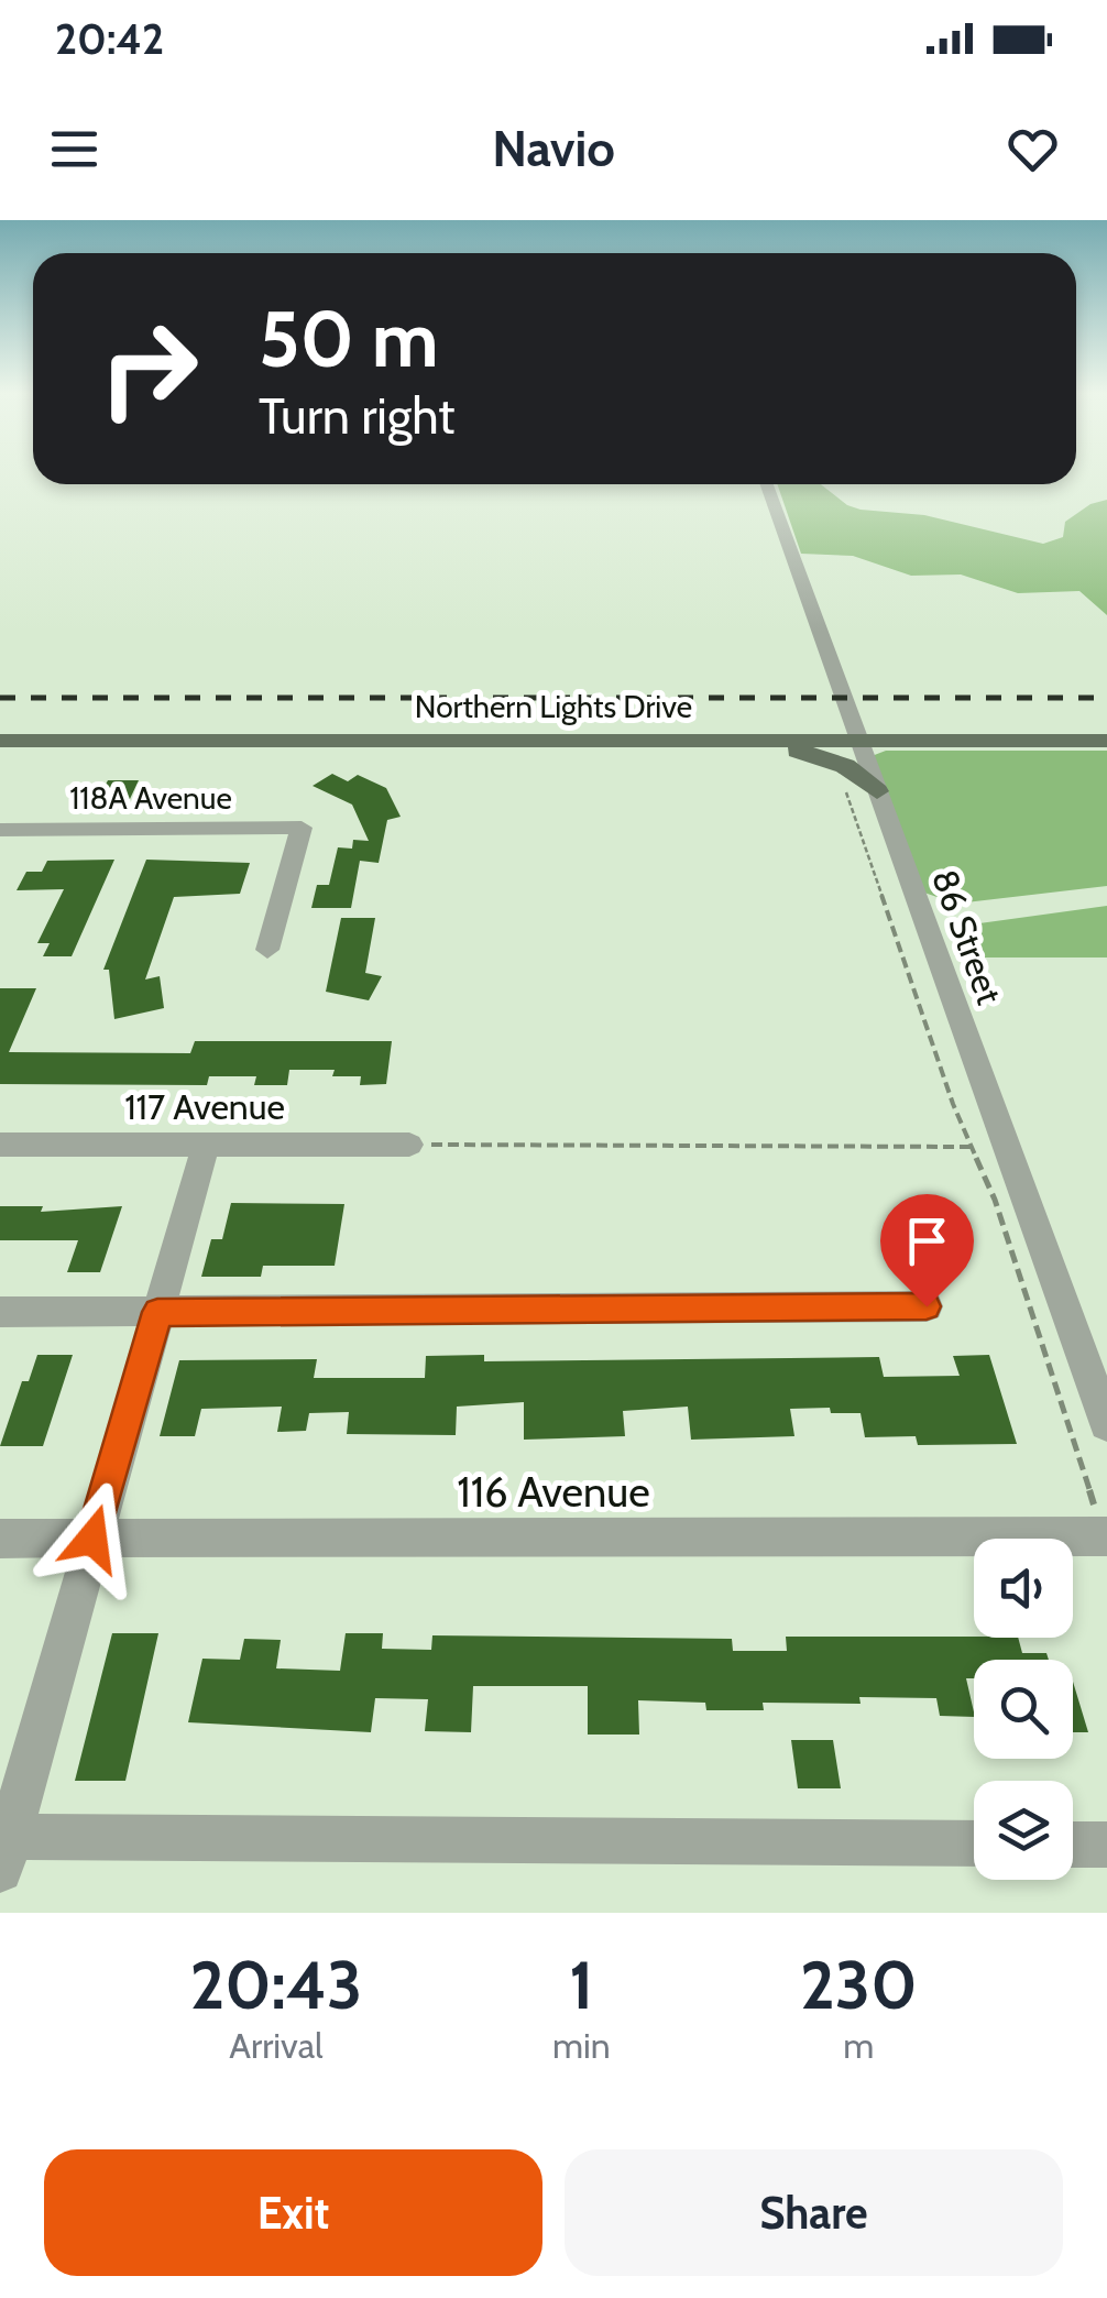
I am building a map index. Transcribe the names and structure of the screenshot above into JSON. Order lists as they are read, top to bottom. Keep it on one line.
{"streets":{"main road":["Northern Lights Drive"],"street":["118A Avenue","86 Street","117 Avenue","116 Avenue"]},"crossings":[["Northern Lights Drive","86 Street"]],"page":{"status":"20:42","header":"Navio","turn":["50 m","Turn right"],"eta":["20:43","Arrival","1","min","230","m"],"buttons":["Exit","Share"]}}
